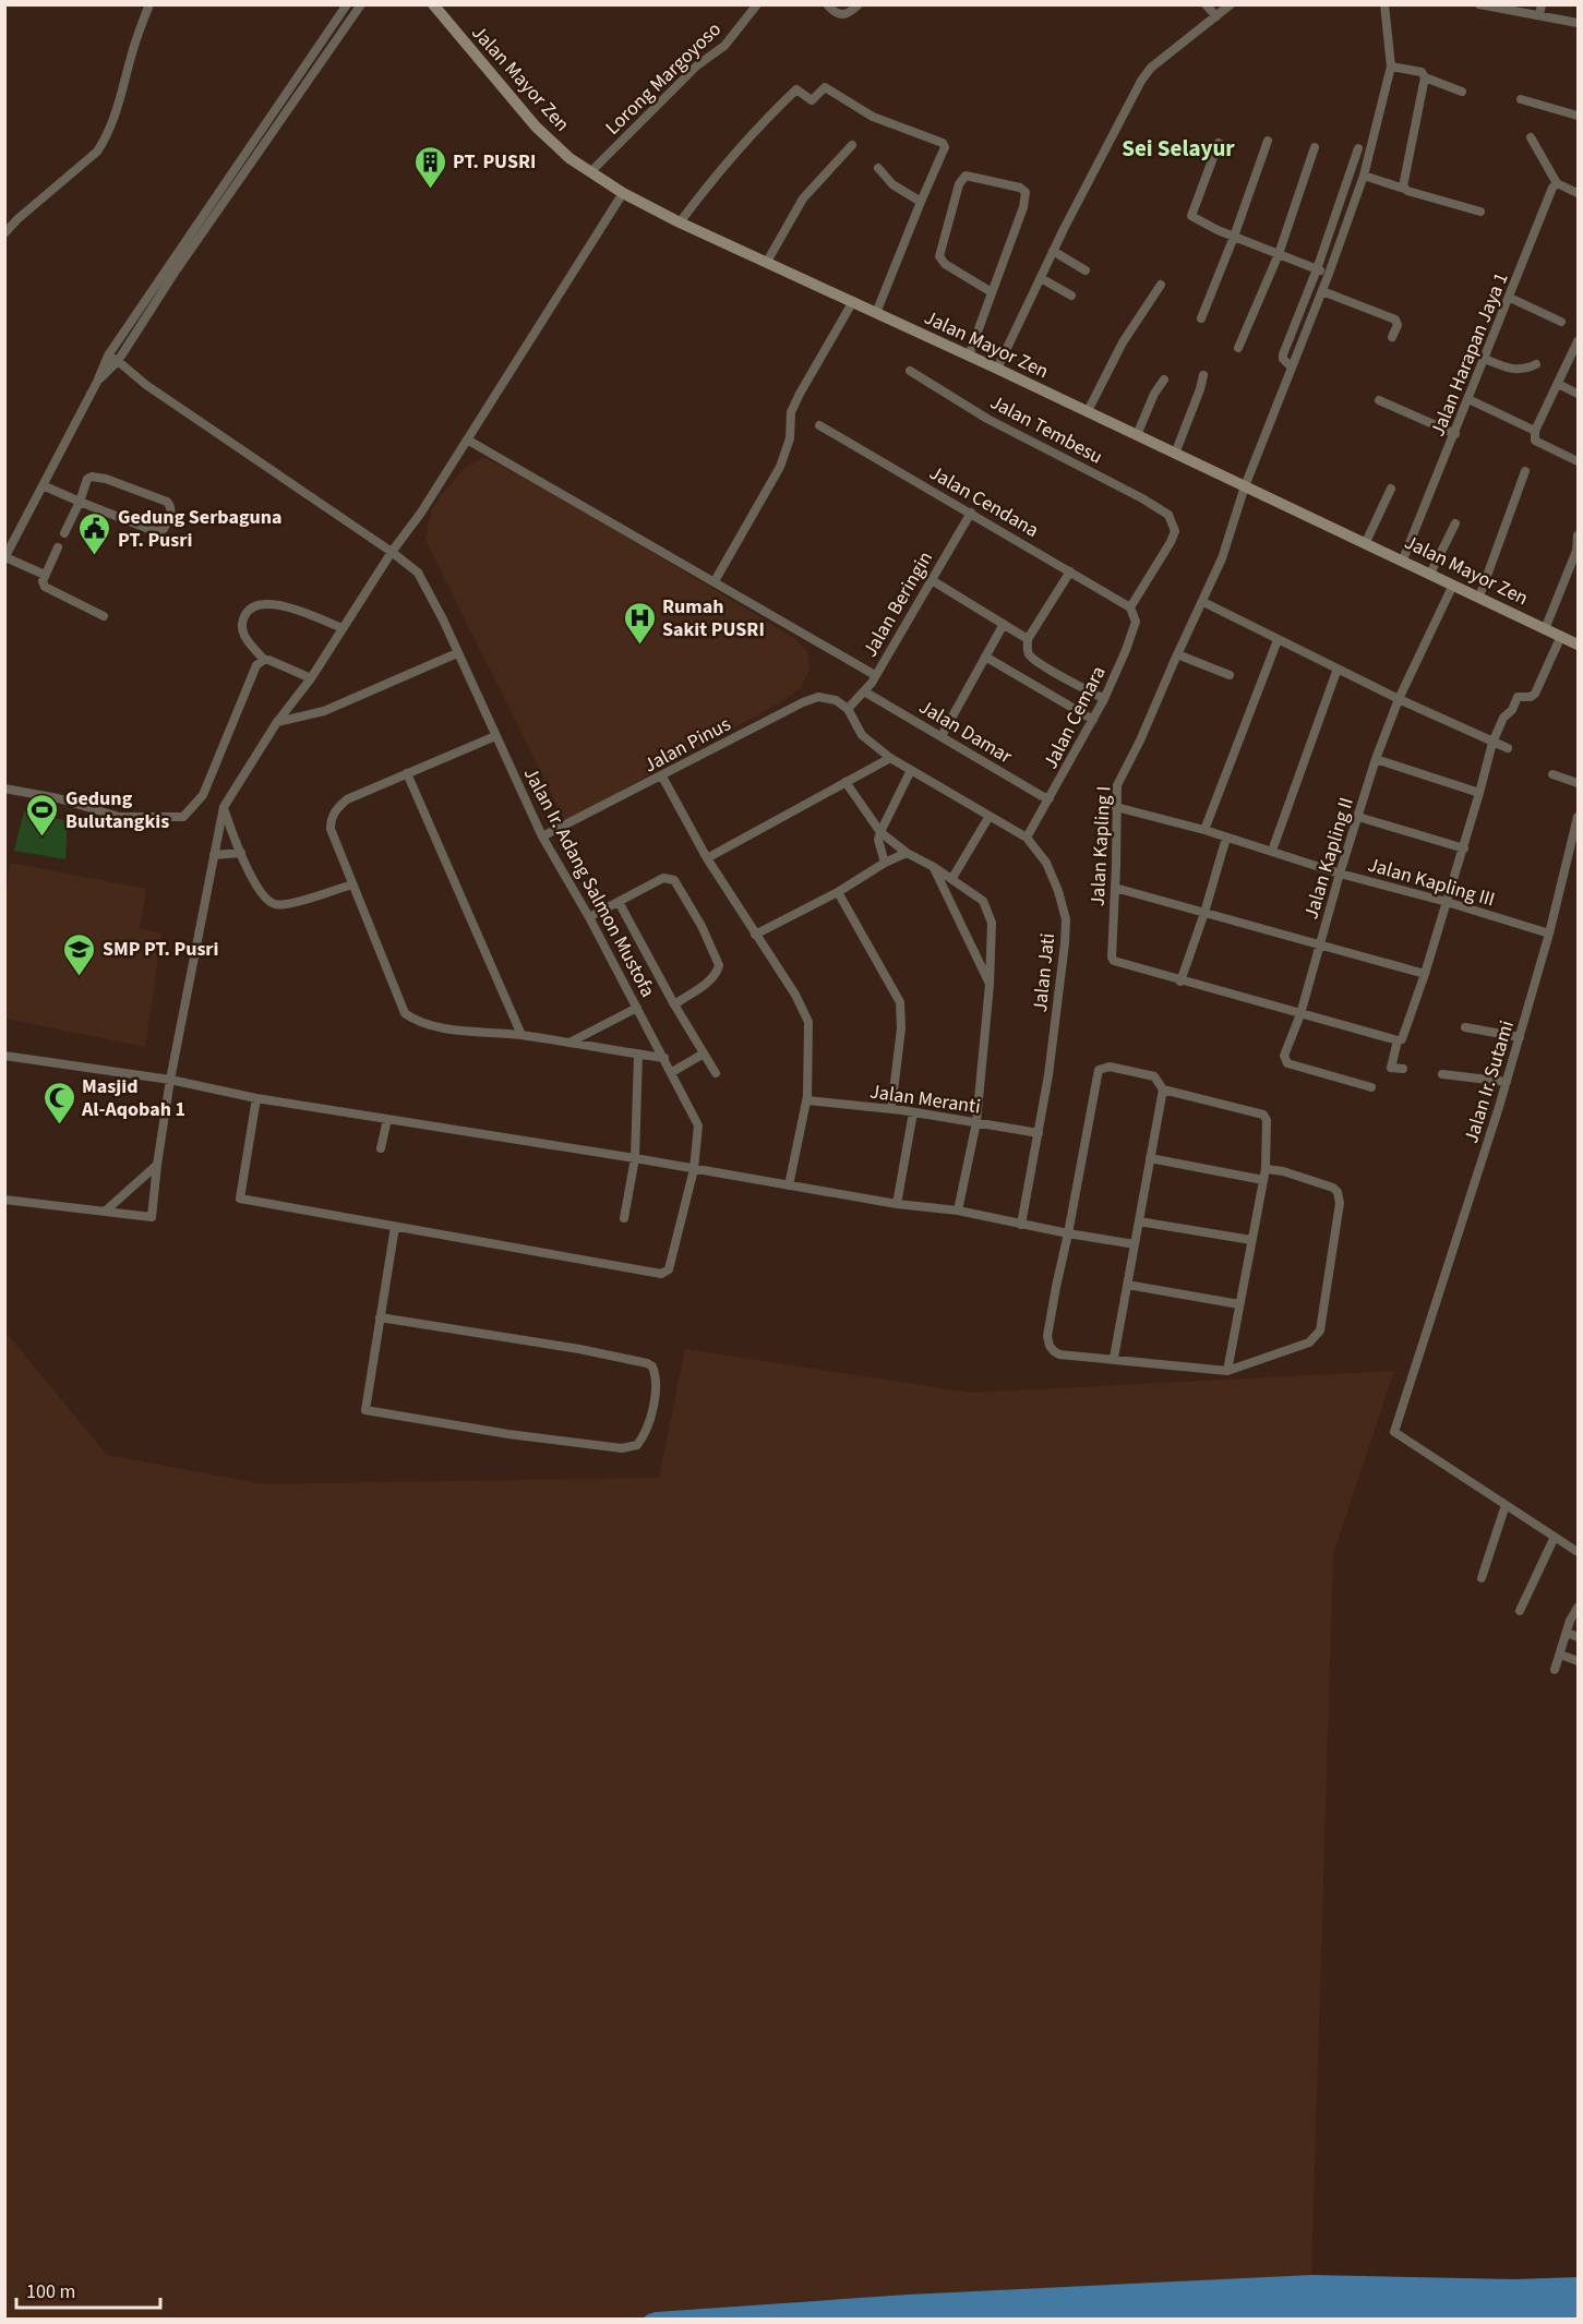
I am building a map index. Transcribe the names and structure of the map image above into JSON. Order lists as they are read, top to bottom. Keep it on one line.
{"streets":{"street":["Jalan Mayor Zen","Lorong Margoyoso","Jalan Harapan Jaya 1","Jalan Tembesu","Jalan Cendana","Jalan Beringin","Jalan Cemara","Jalan Damar","Jalan Pinus","Jalan Kapling I","Jalan Kapling II","Jalan Ir. Adang Salmon Mustofa","Jalan Kapling III","Jalan Jati","Jalan Ir. Sutami","Jalan Meranti"]},"crossings":[["Jalan Mayor Zen","Lorong Margoyoso"],["Jalan Mayor Zen","Jalan Harapan Jaya 1"],["Jalan Mayor Zen","Jalan Kapling I"],["Jalan Mayor Zen","Jalan Kapling II"],["Jalan Tembesu","Jalan Cendana"],["Jalan Tembesu","Jalan Cemara"],["Jalan Cendana","Jalan Beringin"],["Jalan Cendana","Jalan Cemara"],["Jalan Beringin","Jalan Damar"],["Jalan Beringin","Jalan Pinus"],["Jalan Beringin","Jalan Jati"],["Jalan Cemara","Jalan Damar"],["Jalan Cemara","Jalan Jati"],["Jalan Pinus","Jalan Ir. Adang Salmon Mustofa"],["Jalan Pinus","Jalan Jati"],["Jalan Kapling I","Jalan Kapling II"],["Jalan Kapling I","Jalan Kapling III"],["Jalan Kapling II","Jalan Kapling III"],["Jalan Kapling III","Jalan Ir. Sutami"],["Jalan Jati","Jalan Meranti"]],"districts":["Sei Selayur"],"places":{"building":["PT. PUSRI"],"public building":["Gedung Serbaguna PT. Pusri"],"hospital":["Rumah Sakit PUSRI"],"sports":["Gedung Bulutangkis"],"school or university":["SMP PT. Pusri"],"mosque":["Masjid Al-Aqobah 1"]},"scale_bar":"100 m"}
